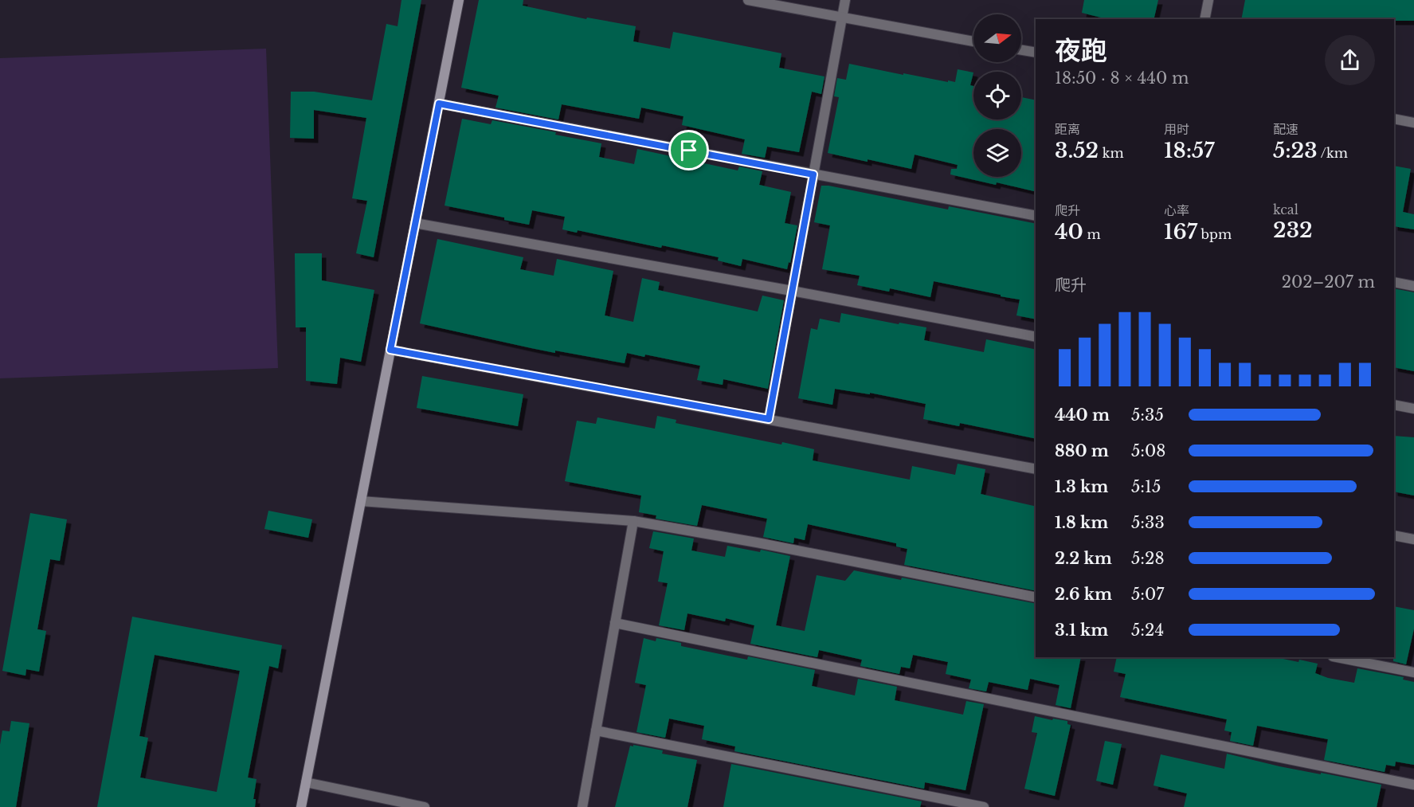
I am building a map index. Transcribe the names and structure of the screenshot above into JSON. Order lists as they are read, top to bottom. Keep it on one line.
{"north":"right","page":{"heading":["夜跑","18:50 · 8 × 440 m"],"stats":[["距离","3.52 km"],["用时","18:57"],["配速","5:23 /km"],["爬升","40 m"],["心率","167 bpm"],["kcal","232"]],"chart":["爬升","202–207 m"],"list":[{"name":"440 m","note":"5:35"},{"name":"880 m","note":"5:08"},{"name":"1.3 km","note":"5:15"},{"name":"1.8 km","note":"5:33"},{"name":"2.2 km","note":"5:28"},{"name":"2.6 km","note":"5:07"},{"name":"3.1 km","note":"5:24"}]}}
